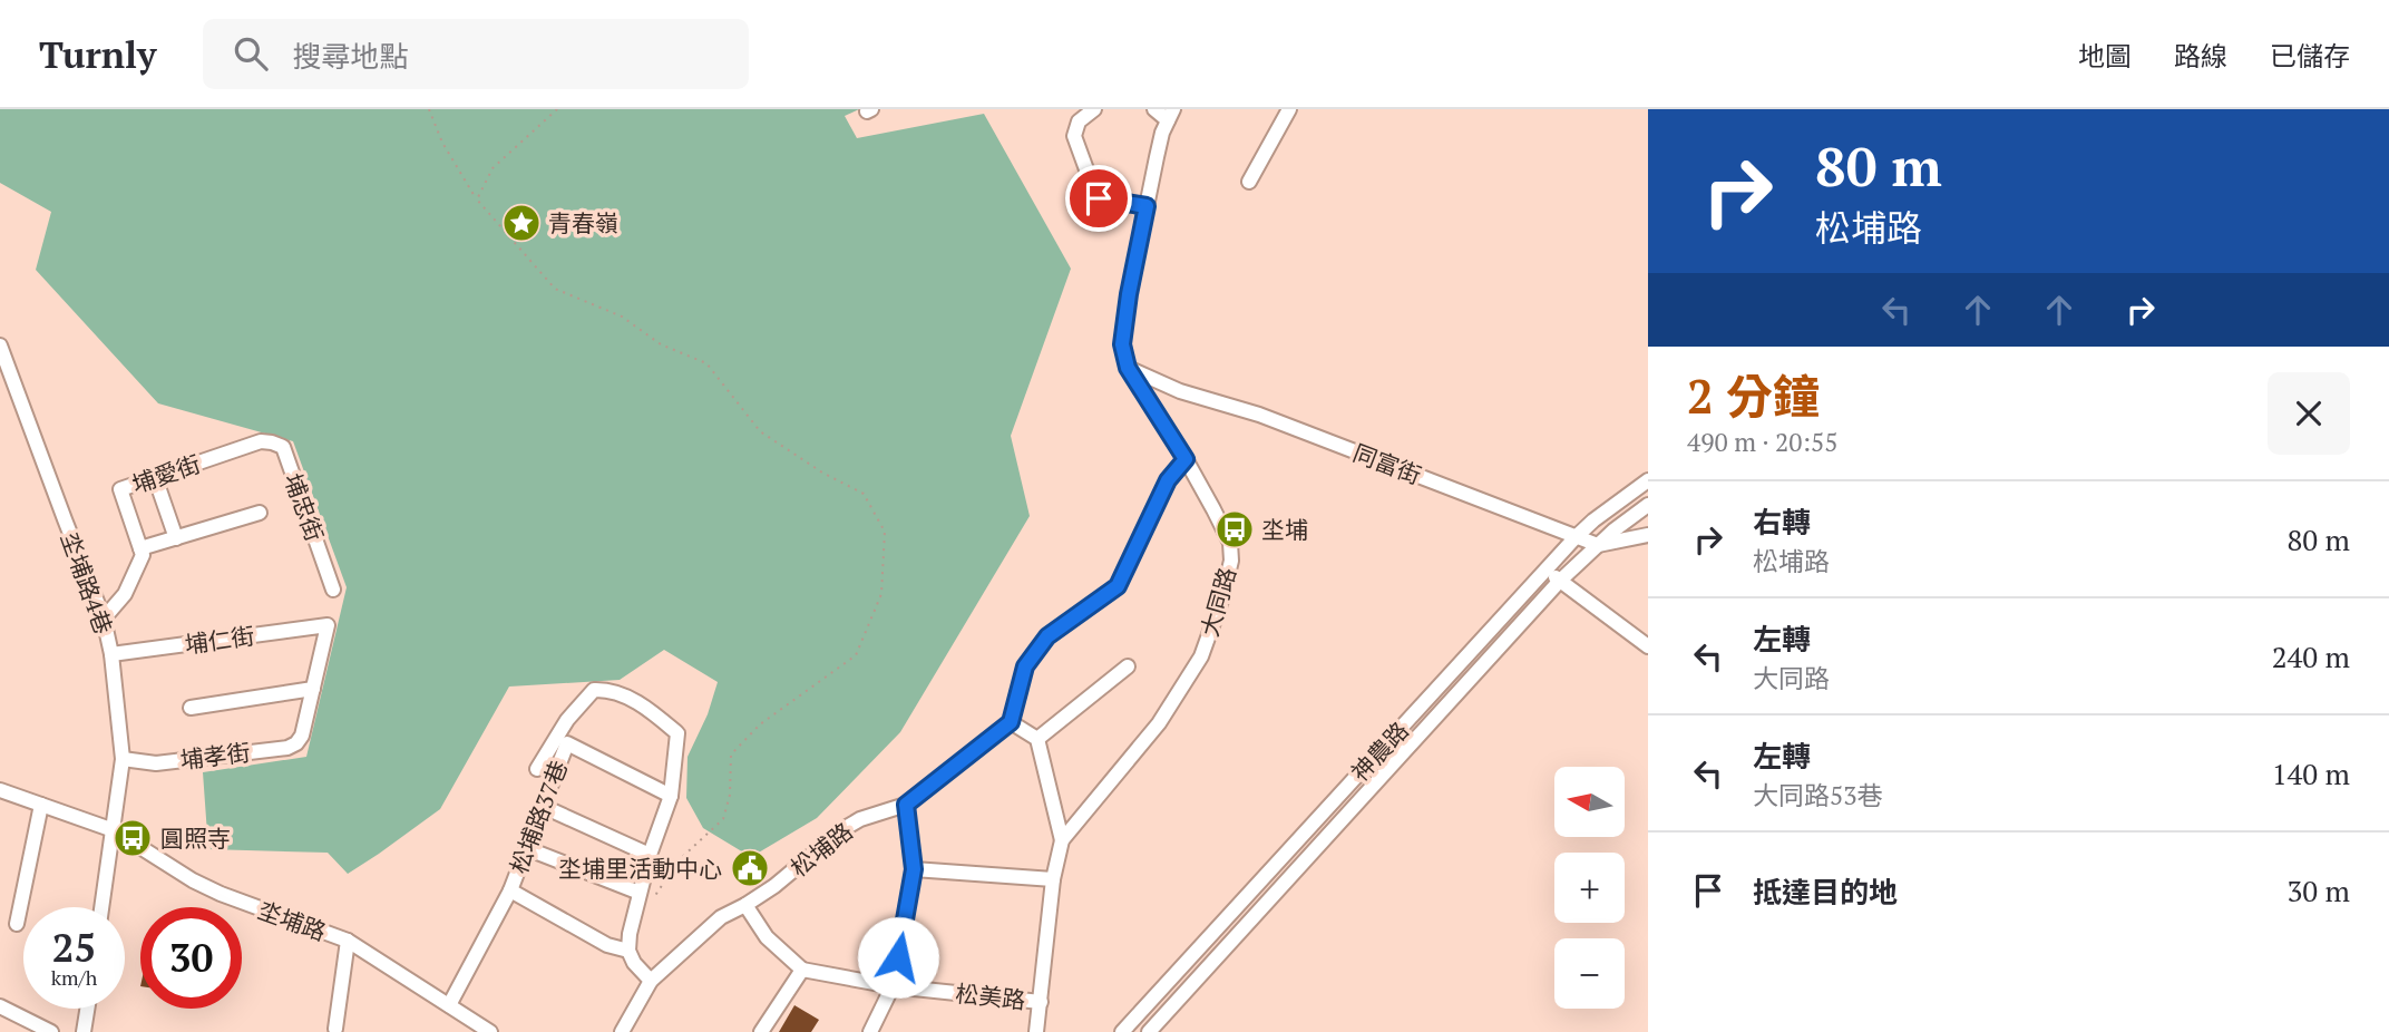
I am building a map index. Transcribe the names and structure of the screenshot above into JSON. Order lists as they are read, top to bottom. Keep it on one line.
{"streets":{"street":["同富街","埔愛街","埔忠街","坔埔路4巷","大同路","埔仁街","神農路","埔孝街","松埔路37巷","松埔路","坔埔路","松美路"]},"crossings":[["同富街","大同路"],["同富街","神農路"],["埔愛街","埔忠街"],["坔埔路4巷","埔仁街"],["坔埔路4巷","埔孝街"],["坔埔路4巷","坔埔路"],["大同路","松美路"],["埔仁街","埔孝街"],["松埔路37巷","坔埔路"]],"places":{"place":["青春嶺"],"bus stop":["坔埔","圓照寺"],"public building":["坔埔里活動中心"]},"north":"left","page":{"header":"Turnly","search":"搜尋地點","nav":["地圖","路線","已儲存"],"turn":["80 m","松埔路"],"heading":["2 分鐘","490 m · 20:55"],"list":[{"name":"右轉","note":"松埔路","value":"80 m"},{"name":"左轉","note":"大同路","value":"240 m"},{"name":"左轉","note":"大同路53巷","value":"140 m"},{"name":"抵達目的地","value":"30 m"}],"map_buttons":["+","−"],"speed":"25 km/h","limit":"30"}}
